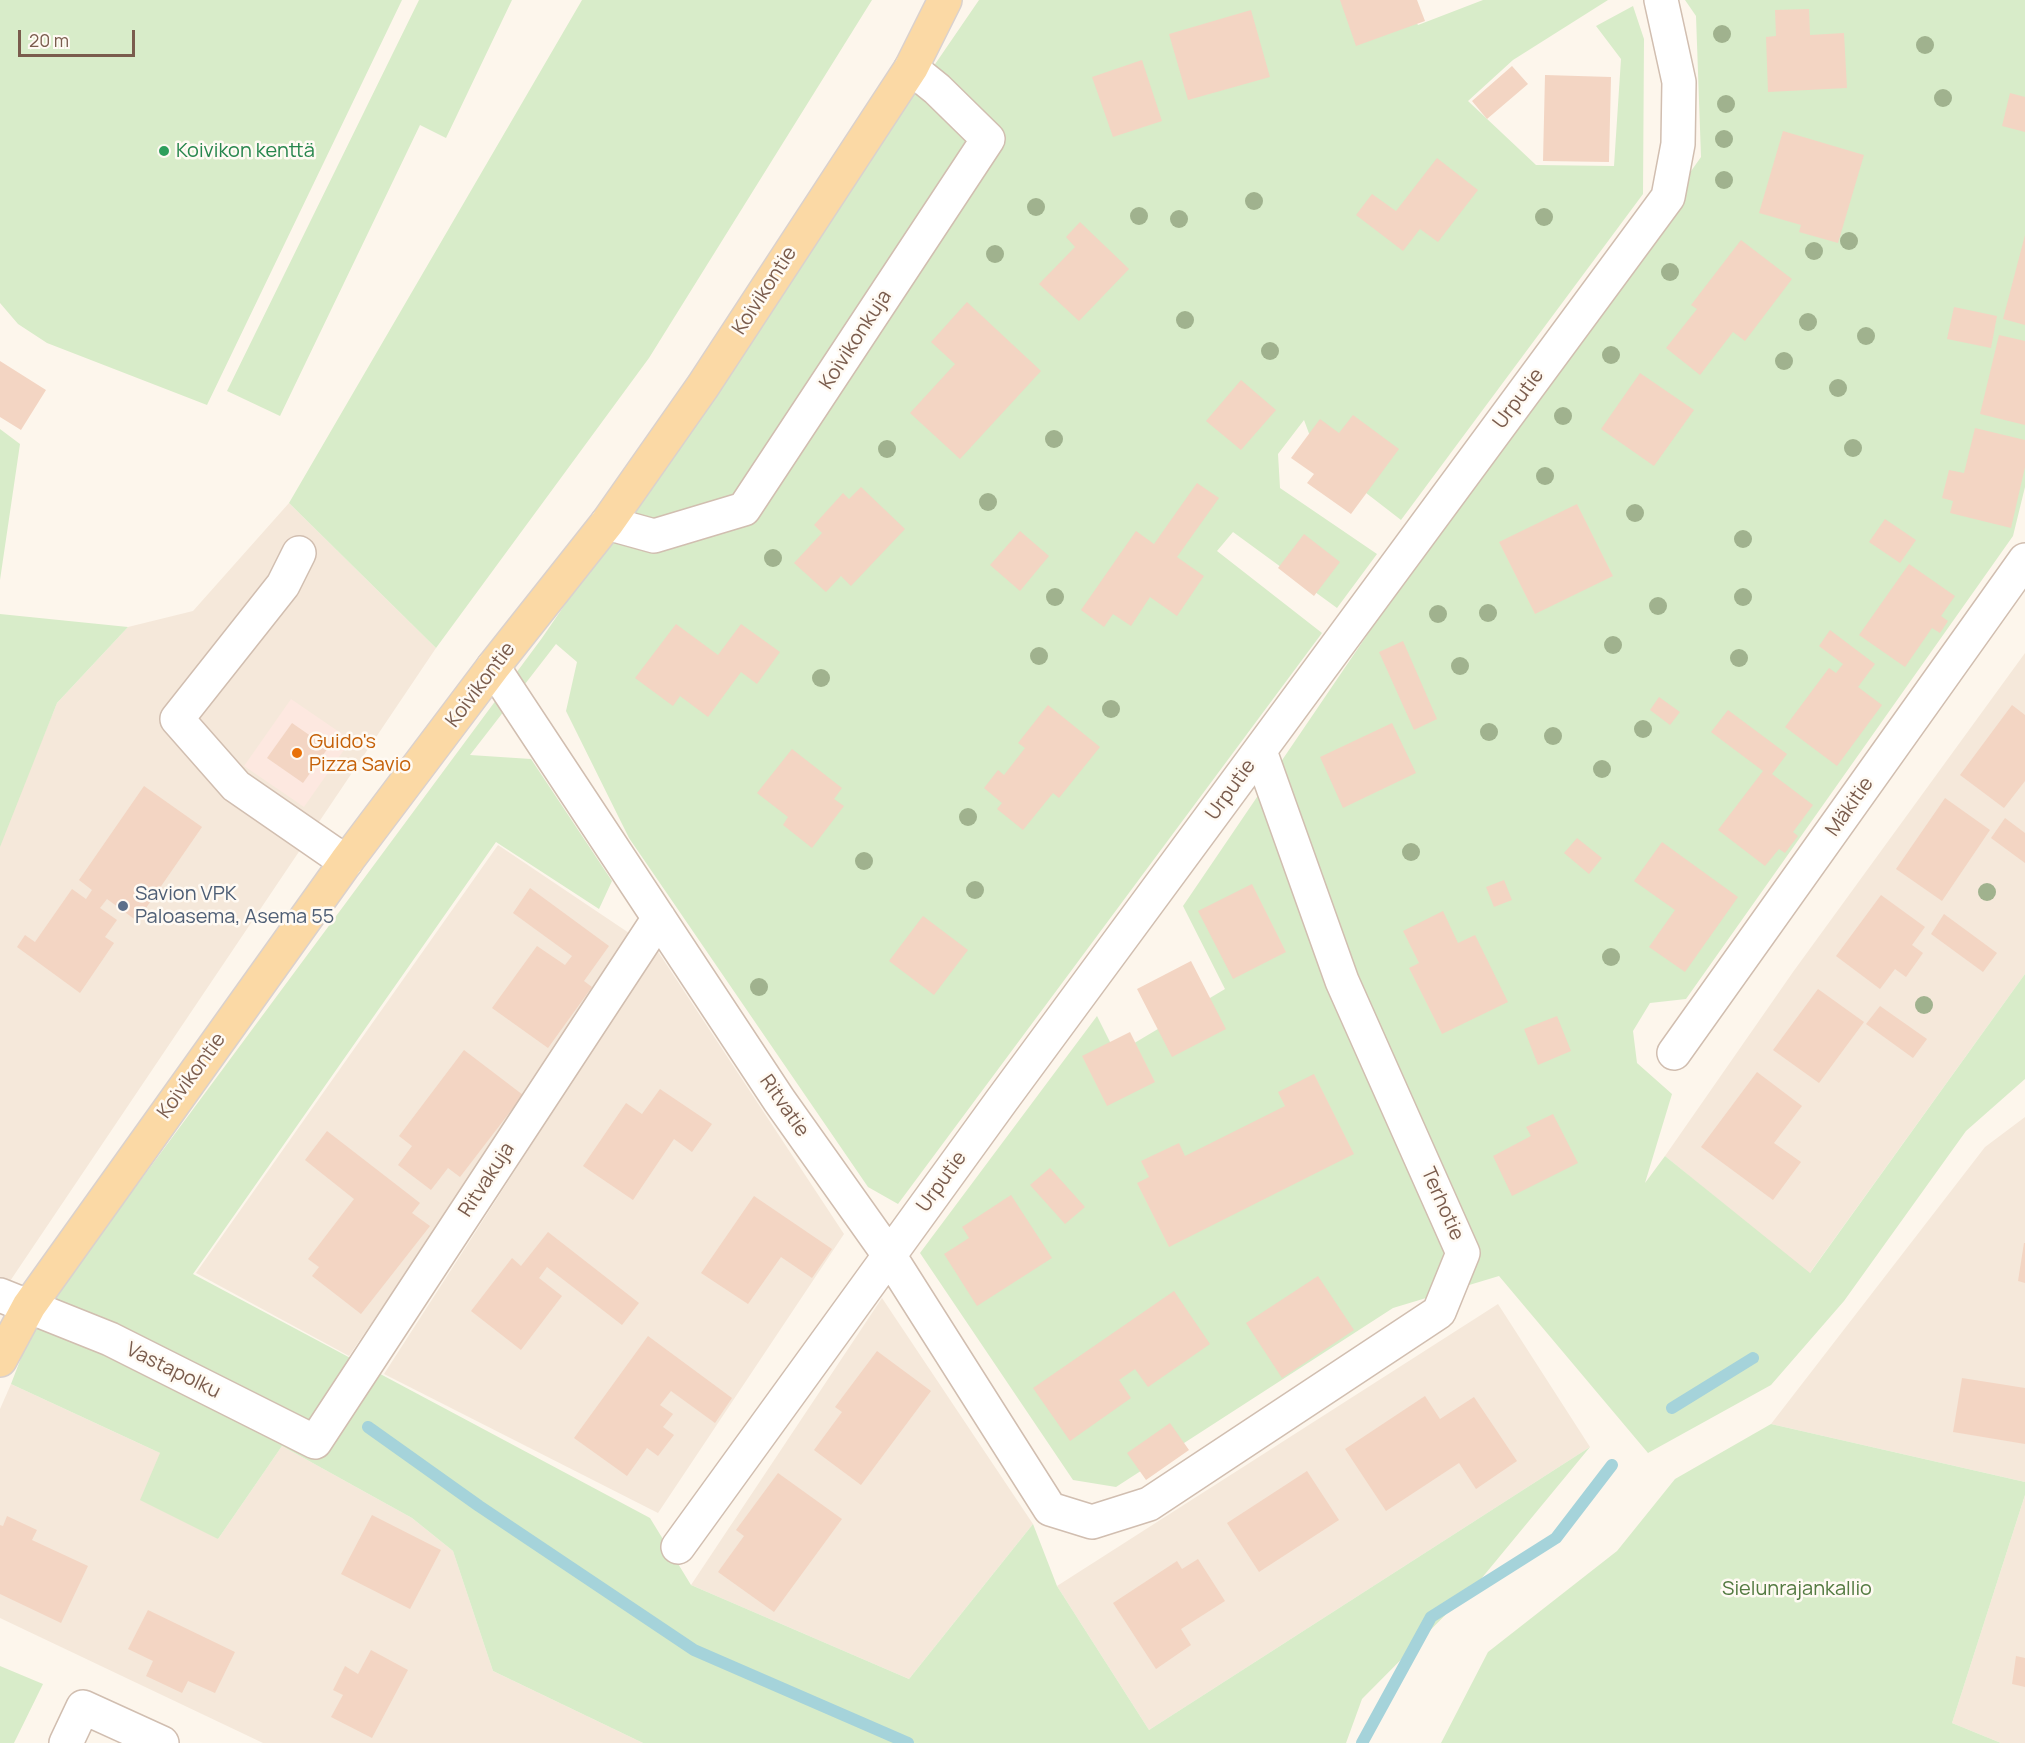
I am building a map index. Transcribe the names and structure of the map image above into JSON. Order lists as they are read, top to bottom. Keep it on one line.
{"streets":{"main road":["Koivikontie"],"street":["Koivikonkuja","Urputie","Mäkitie","Ritvatie","Ritvakuja","Terhotie","Vastapolku"]},"crossings":[["Koivikontie","Koivikonkuja"],["Koivikontie","Ritvatie"],["Koivikontie","Vastapolku"],["Urputie","Ritvatie"],["Urputie","Terhotie"],["Ritvatie","Ritvakuja"],["Ritvatie","Terhotie"],["Ritvakuja","Vastapolku"]],"parks":["Sielunrajankallio"],"places":["Koivikon kenttä","Guido's Pizza Savio","Savion VPK Paloasema, Asema 55"],"scale_bar":"20 m"}
